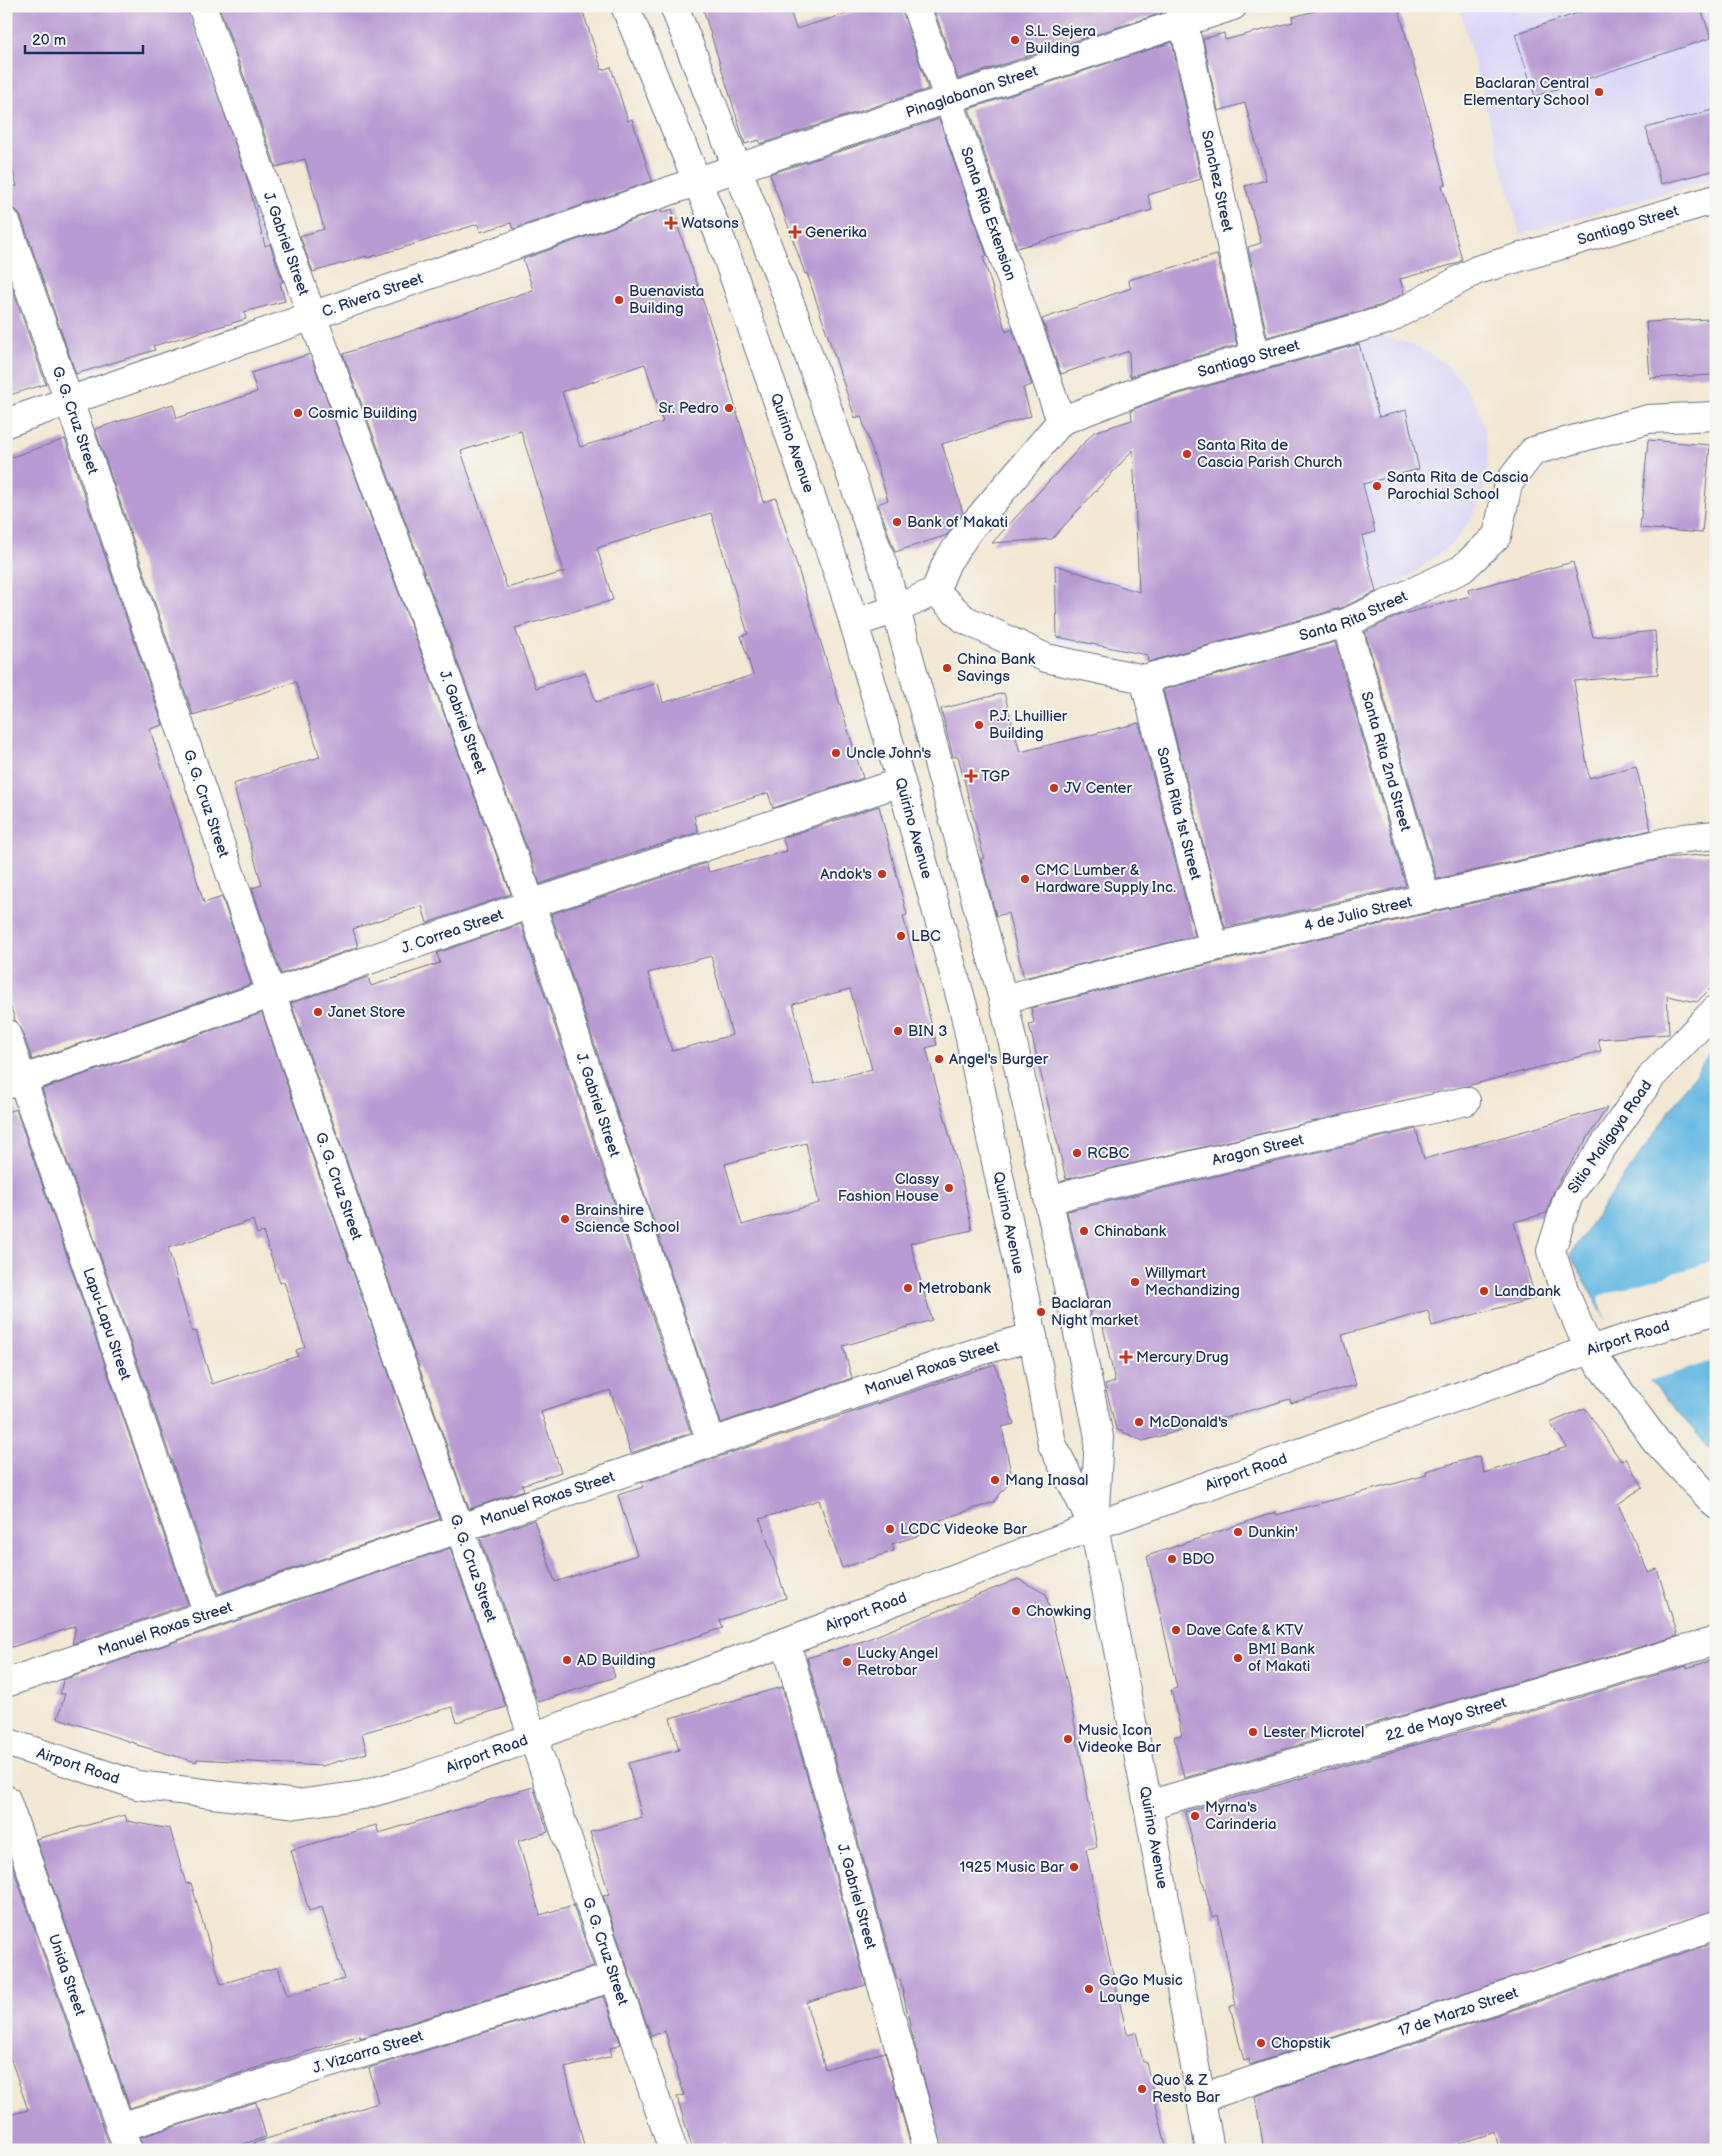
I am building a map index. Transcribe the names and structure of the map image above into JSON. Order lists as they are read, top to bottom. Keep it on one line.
{"streets":{"street":["Pinaglabanan Street","Sanchez Street","Santa Rita Extension","Santiago Street","J. Gabriel Street","C. Rivera Street","G. G. Cruz Street","Quirino Avenue","Santa Rita Street","Santa Rita 2nd Street","Santa Rita 1st Street","4 de Julio Street","J. Correa Street","Sitio Maligaya Road","Aragon Street","Lapu-Lapu Street","Airport Road","Manuel Roxas Street","22 de Mayo Street","Unida Street","17 de Marzo Street","J. Vizcarra Street"]},"crossings":[["Pinaglabanan Street","Sanchez Street"],["Pinaglabanan Street","Santa Rita Extension"],["Pinaglabanan Street","C. Rivera Street"],["Pinaglabanan Street","Quirino Avenue"],["Sanchez Street","Santiago Street"],["Santa Rita Extension","Santiago Street"],["Santiago Street","Santa Rita Street"],["J. Gabriel Street","C. Rivera Street"],["J. Gabriel Street","J. Correa Street"],["J. Gabriel Street","Airport Road"],["J. Gabriel Street","Manuel Roxas Street"],["C. Rivera Street","G. G. Cruz Street"],["C. Rivera Street","Quirino Avenue"],["G. G. Cruz Street","J. Correa Street"],["G. G. Cruz Street","Airport Road"],["G. G. Cruz Street","Manuel Roxas Street"],["G. G. Cruz Street","J. Vizcarra Street"],["Quirino Avenue","4 de Julio Street"],["Quirino Avenue","J. Correa Street"],["Quirino Avenue","Aragon Street"],["Quirino Avenue","Airport Road"],["Quirino Avenue","Manuel Roxas Street"],["Quirino Avenue","22 de Mayo Street"],["Quirino Avenue","17 de Marzo Street"],["Santa Rita Street","Santa Rita 2nd Street"],["Santa Rita Street","Santa Rita 1st Street"],["Santa Rita 2nd Street","4 de Julio Street"],["Santa Rita 1st Street","4 de Julio Street"],["J. Correa Street","Lapu-Lapu Street"],["Sitio Maligaya Road","Airport Road"],["Lapu-Lapu Street","Manuel Roxas Street"],["Unida Street","J. Vizcarra Street"]],"places":{"other":["S.L. Sejera Building","Baclaran Central Elementary School","Buenavista Building","Sr. Pedro","Cosmic Building","Santa Rita de Cascia Parish Church","Santa Rita de Cascia Parochial School","Bank of Makati","China Bank Savings","P.J. Lhuillier Building","Uncle John's","JV Center","Andok's","CMC Lumber & Hardware Supply Inc.","LBC","Janet Store","BIN 3","Angel's Burger","RCBC","Classy Fashion House","Brainshire Science School","Chinabank","Willymart Mechandizing","Metrobank","Landbank","Baclaran Night market","McDonald's","Mang Inasal","LCDC Videoke Bar","Dunkin'","BDO","Chowking","Dave Cafe & KTV","BMI Bank of Makati","AD Building","Lucky Angel Retrobar","Lester Microtel","Music Icon Videoke Bar","Myrna's Carinderia","1925 Music Bar","GoGo Music Lounge","Chopstik","Quo & Z Resto Bar"],"health":["Watsons","Generika","TGP","Mercury Drug"]},"scale_bar":"20 m"}
